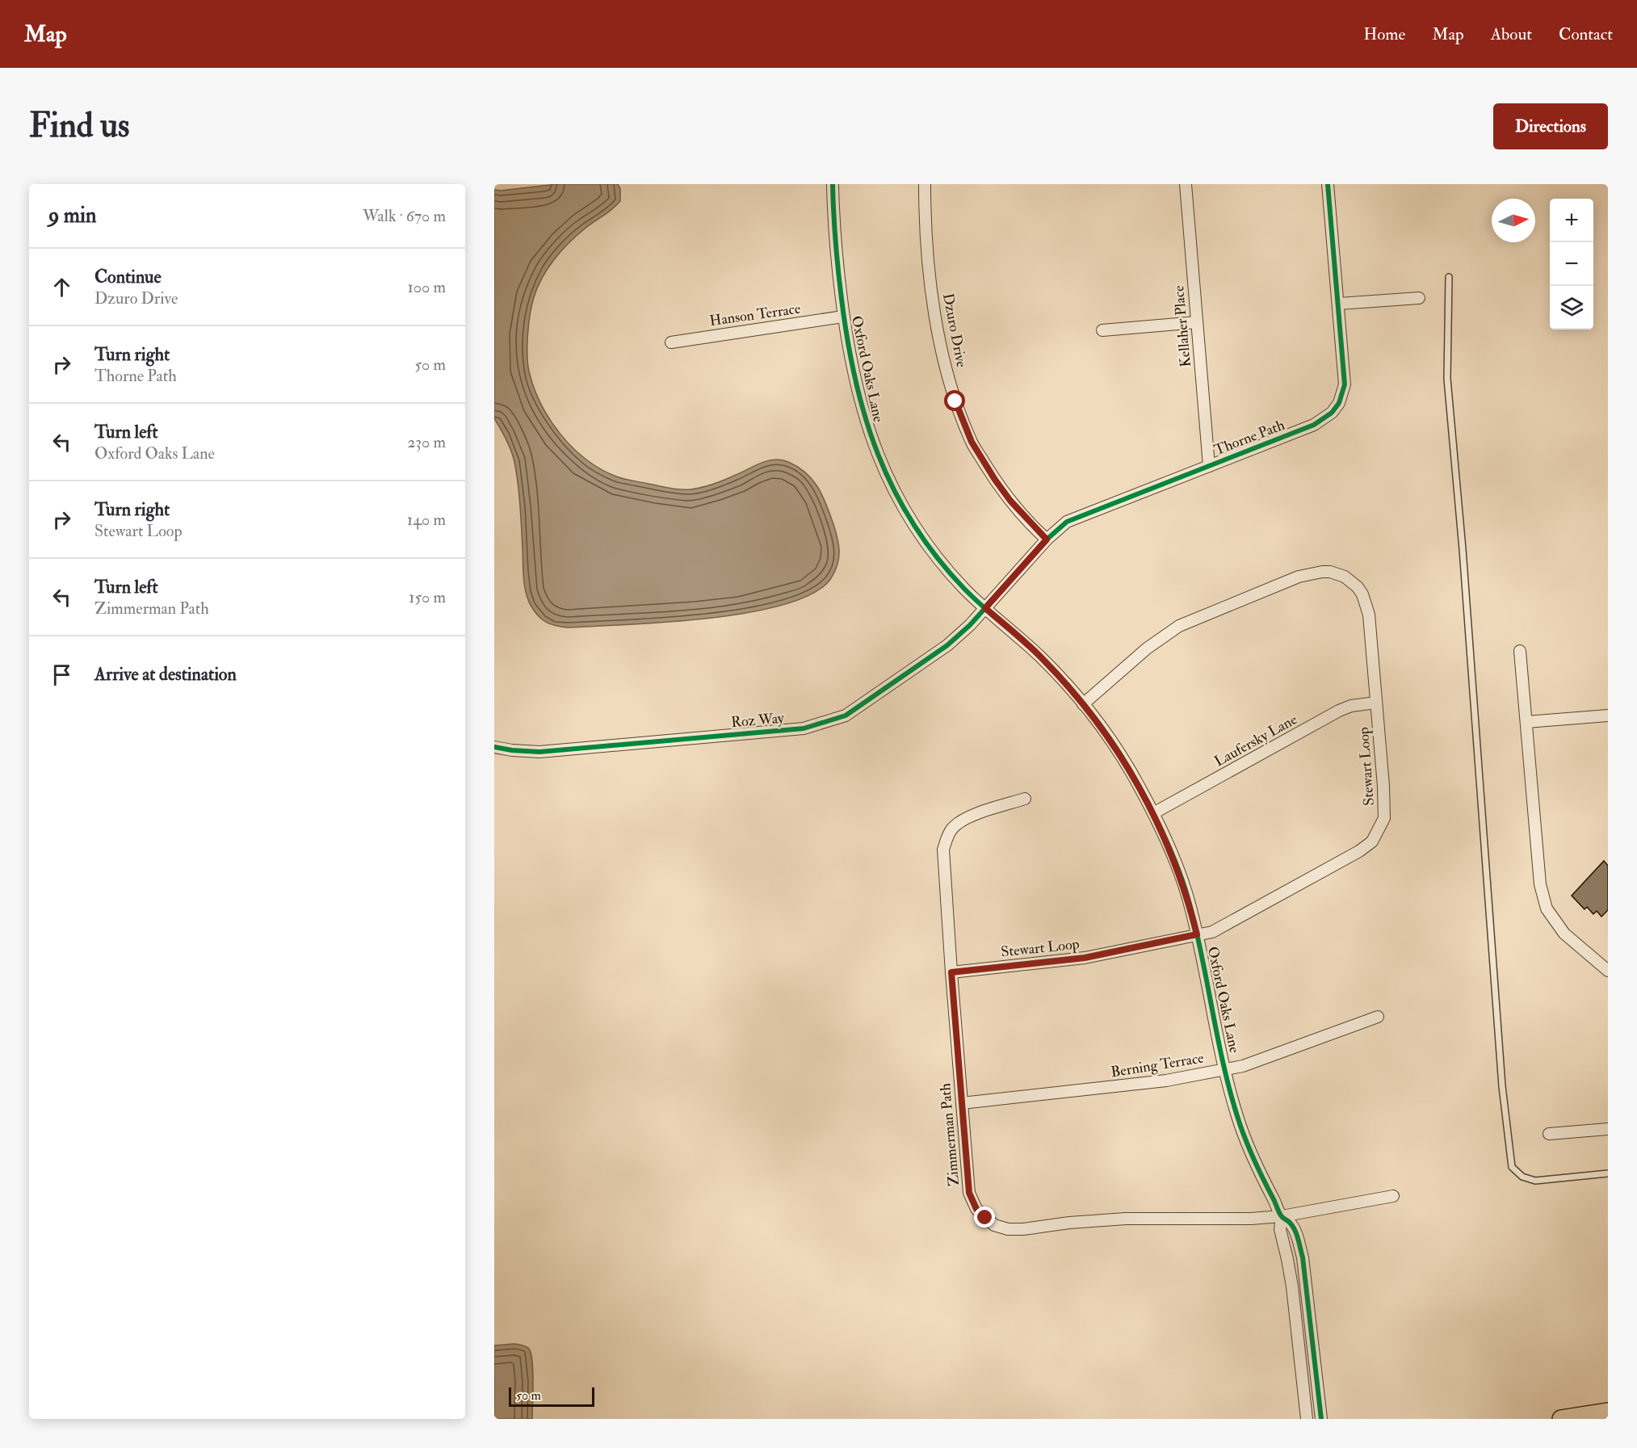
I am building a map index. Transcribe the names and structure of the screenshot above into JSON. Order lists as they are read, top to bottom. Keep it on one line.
{"streets":{"street":["Hanson Terrace","Kellaher Place","Dzuro Drive","Oxford Oaks Lane","Thorne Path","Roz Way","Laufersky Lane","Stewart Loop","Berning Terrace","Zimmerman Path"]},"crossings":[["Hanson Terrace","Oxford Oaks Lane"],["Kellaher Place","Thorne Path"],["Dzuro Drive","Thorne Path"],["Oxford Oaks Lane","Thorne Path"],["Oxford Oaks Lane","Roz Way"],["Oxford Oaks Lane","Laufersky Lane"],["Oxford Oaks Lane","Stewart Loop"],["Oxford Oaks Lane","Berning Terrace"],["Oxford Oaks Lane","Zimmerman Path"],["Thorne Path","Roz Way"],["Laufersky Lane","Stewart Loop"],["Stewart Loop","Zimmerman Path"],["Berning Terrace","Zimmerman Path"]],"scale_bar":"50 m","north":"right","page":{"header":"Map","nav":["Home","Map","About","Contact"],"buttons":"Directions","title":"Find us","heading":["9 min","Walk · 670 m"],"map_buttons":["+","−"],"list":[["Continue","Dzuro Drive","100 m"],["Turn right","Thorne Path","50 m"],["Turn left","Oxford Oaks Lane","230 m"],["Turn right","Stewart Loop","140 m"],["Turn left","Zimmerman Path","150 m"],"Arrive at destination"],"scale":"50 m"}}
